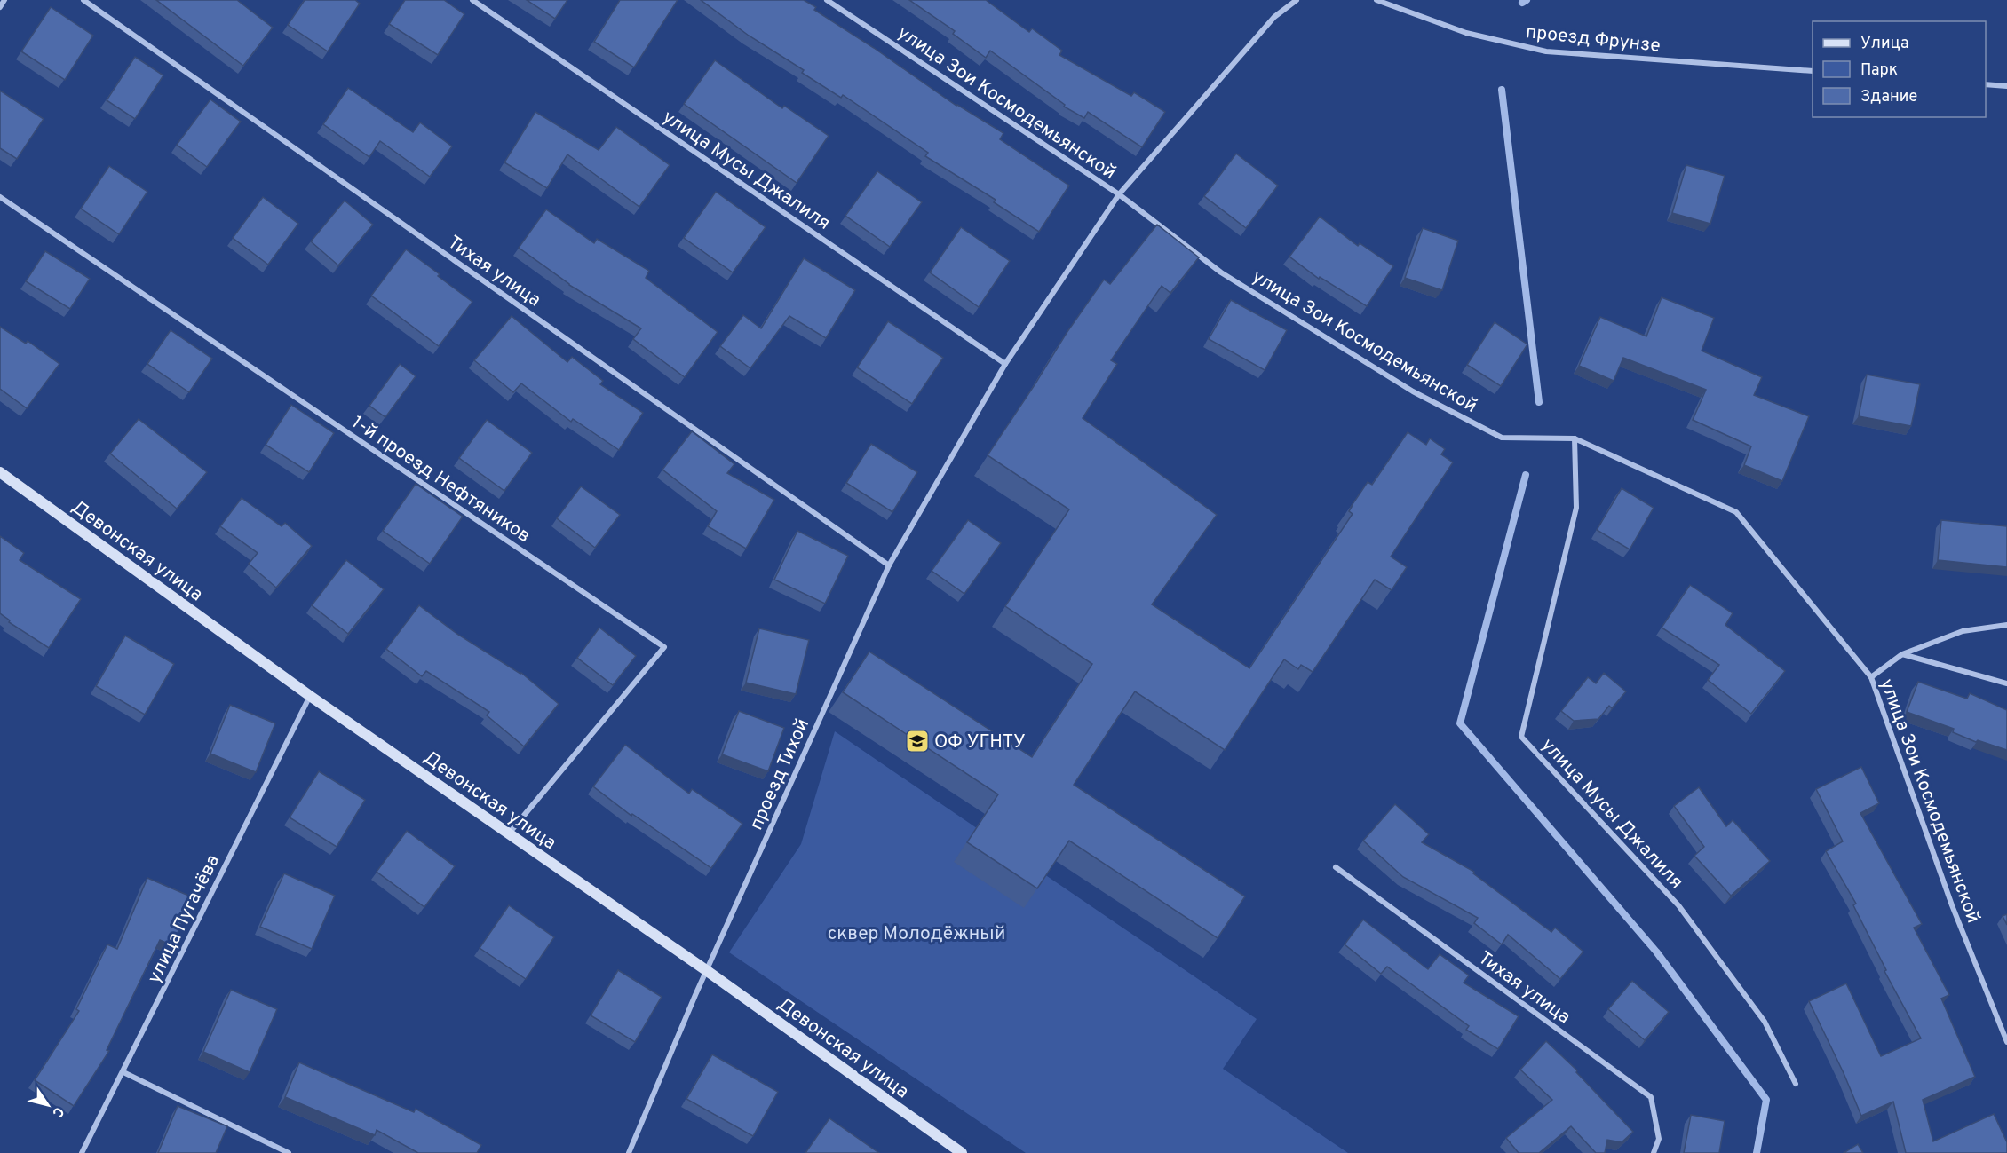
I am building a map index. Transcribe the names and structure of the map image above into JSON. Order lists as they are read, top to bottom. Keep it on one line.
{"streets":{"main road":["Девонская улица"],"street":["проезд Фрунзе","улица Зои Космодемьянской","улица Мусы Джалиля","Тихая улица","1-й проезд Нефтяников","проезд Тихой","улица Пугачёва"]},"crossings":[["улица Зои Космодемьянской","улица Мусы Джалиля"],["улица Зои Космодемьянской","проезд Тихой"],["улица Мусы Джалиля","проезд Тихой"],["Тихая улица","проезд Тихой"],["1-й проезд Нефтяников","Девонская улица"],["Девонская улица","проезд Тихой"],["Девонская улица","улица Пугачёва"]],"parks":["сквер Молодёжный"],"places":{"school or university":["ОФ УГНТУ"]},"legend":["Улица","Парк","Здание"],"north":"bottom right"}
